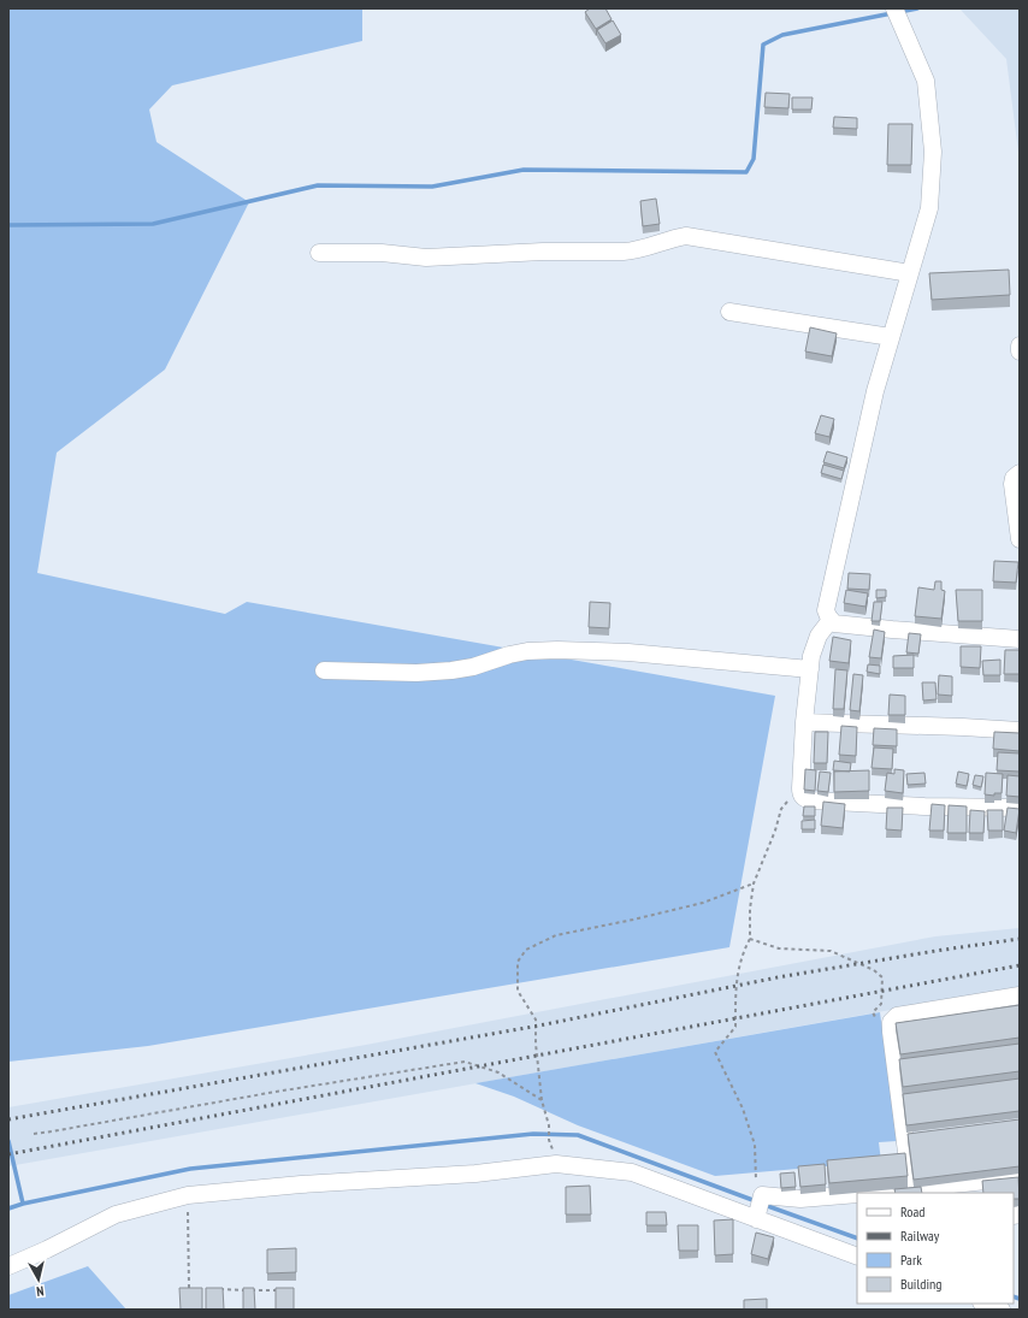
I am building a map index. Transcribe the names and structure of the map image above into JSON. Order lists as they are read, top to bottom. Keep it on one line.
{"legend":["Road","Railway","Park","Building"],"north":"bottom"}
